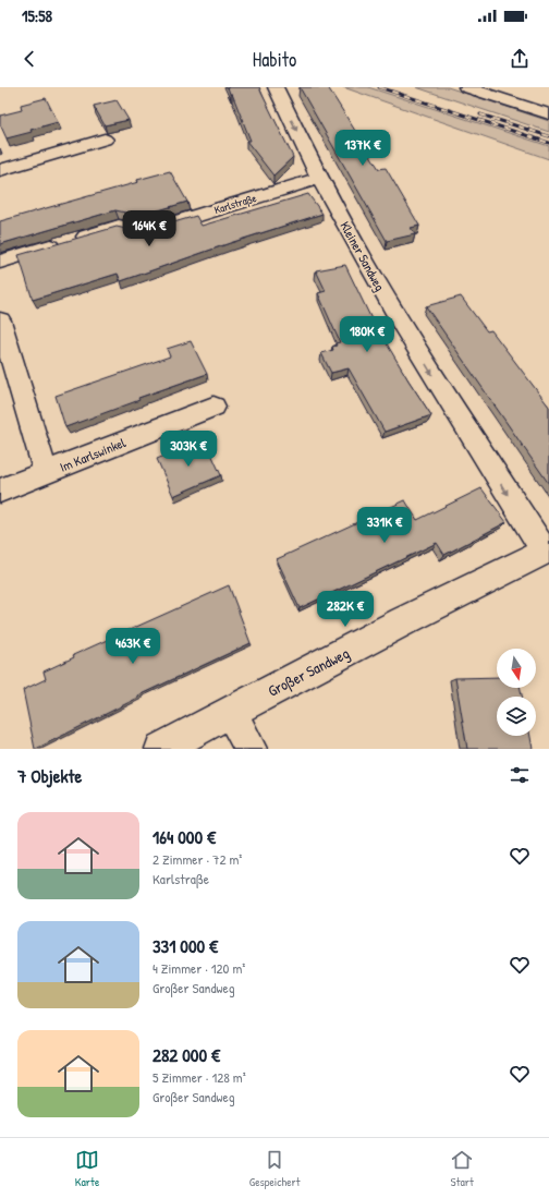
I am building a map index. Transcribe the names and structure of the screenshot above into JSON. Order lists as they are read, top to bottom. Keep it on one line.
{"streets":{"street":["Karlstraße","Kleiner Sandweg","Im Karlswinkel","Großer Sandweg"]},"crossings":[["Karlstraße","Kleiner Sandweg"],["Kleiner Sandweg","Großer Sandweg"]],"one_way":["Kleiner Sandweg"],"north":"bottom","page":{"status":"15:58","header":"Habito","price":["137K €","164K €","180K €","303K €","331K €","282K €","463K €"],"heading":"7 Objekte","list":[{"name":"164 000 €","note":"2 Zimmer · 72 m² · Karlstraße"},{"name":"331 000 €","note":"4 Zimmer · 120 m² · Großer Sandweg"},{"name":"282 000 €","note":"5 Zimmer · 128 m² · Großer Sandweg"}],"tabs":["Karte","Gespeichert","Start"]}}
